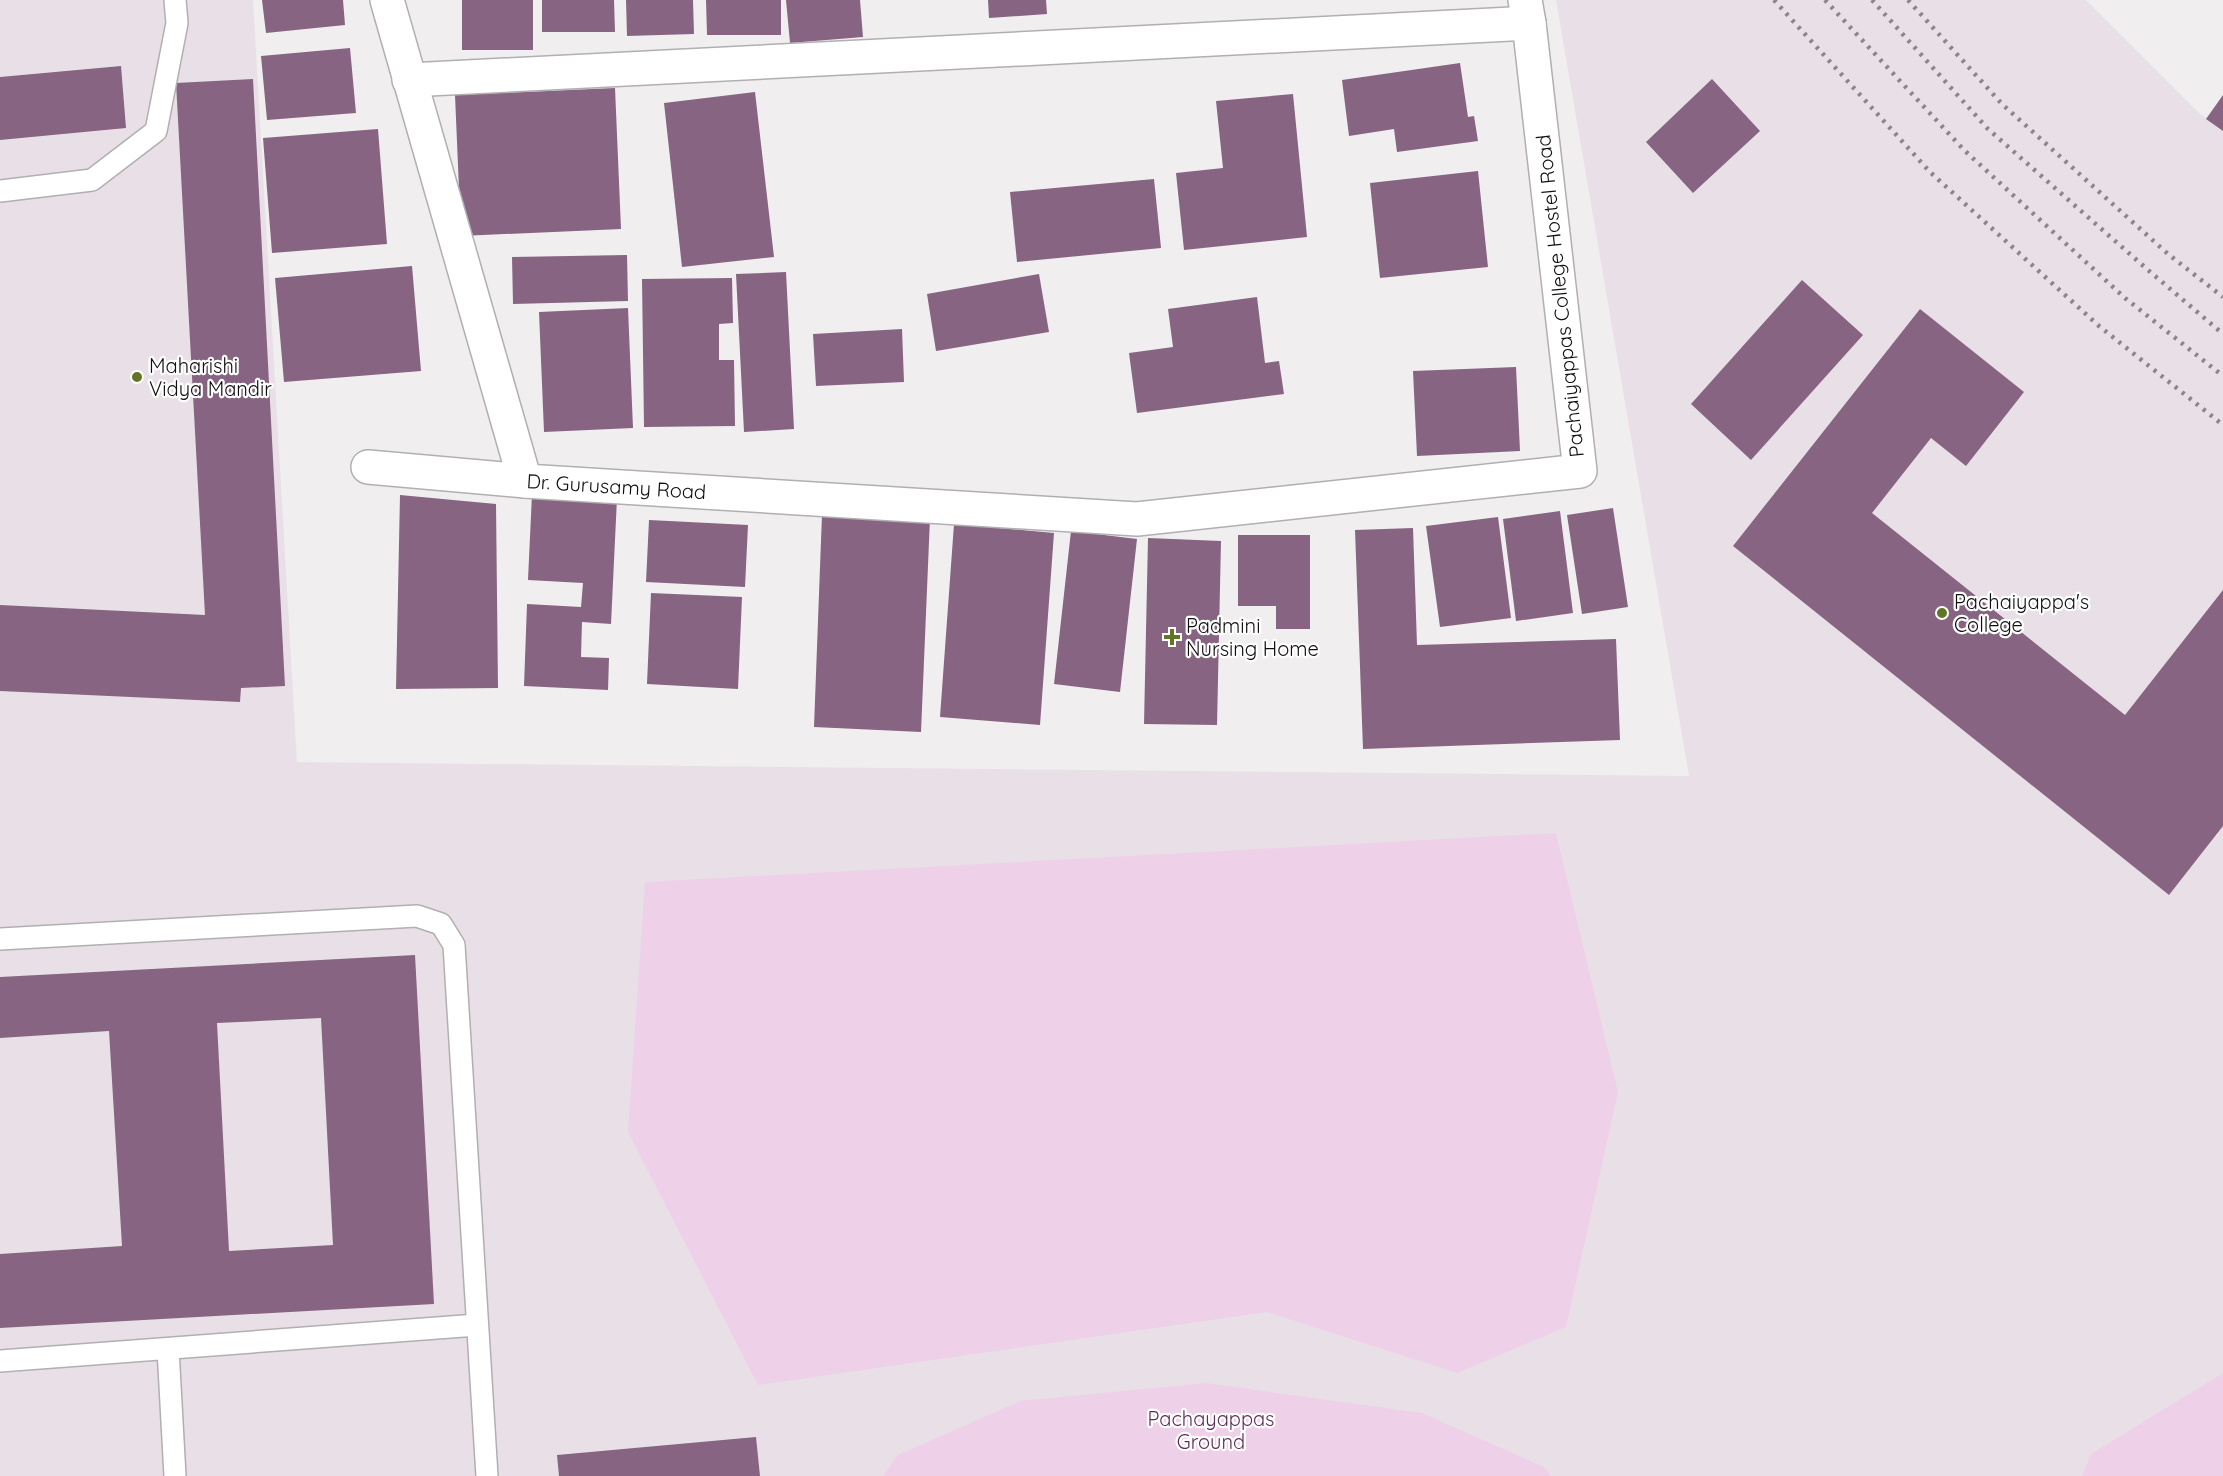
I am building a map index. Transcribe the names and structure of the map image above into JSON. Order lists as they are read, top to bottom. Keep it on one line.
{"streets":{"street":["Pachaiyappas College Hostel Road","Dr. Gurusamy Road"]},"crossings":[["Pachaiyappas College Hostel Road","Dr. Gurusamy Road"]],"parks":["Pachayappas Ground"],"places":{"other":["Maharishi Vidya Mandir","Pachaiyappa's College"],"health":["Padmini Nursing Home"]}}
